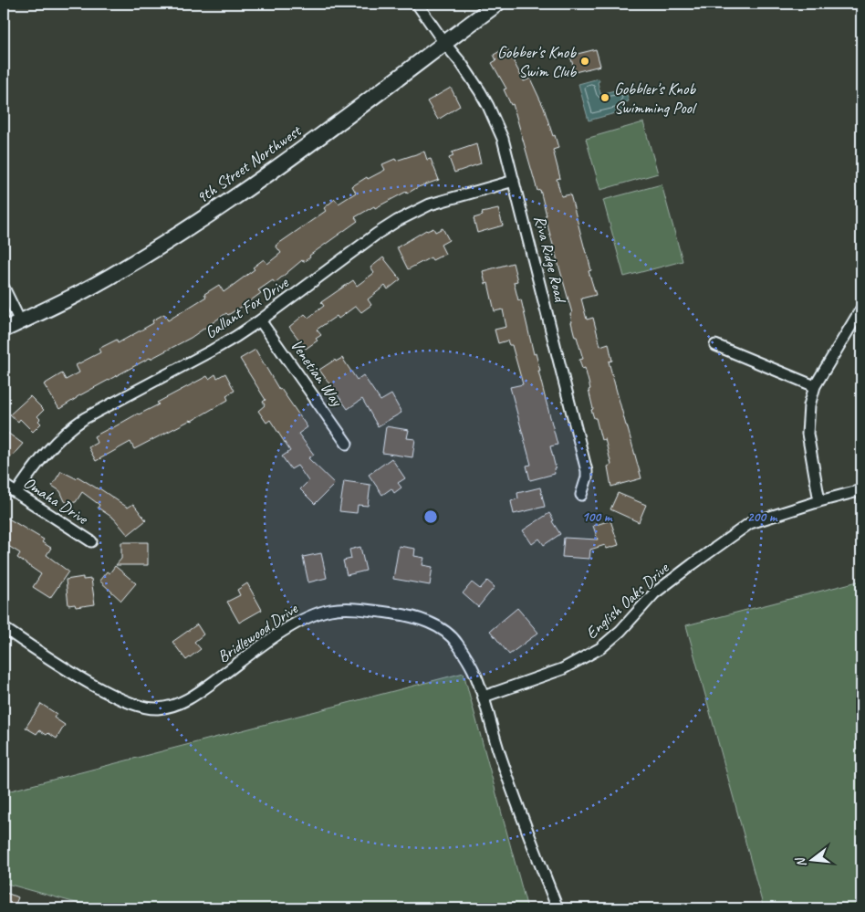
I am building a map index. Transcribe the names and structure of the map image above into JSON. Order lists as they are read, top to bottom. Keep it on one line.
{"streets":{"street":["9th Street Northwest","Riva Ridge Road","Gallant Fox Drive","Venetian Way","Omaha Drive","English Oaks Drive","Bridlewood Drive"]},"crossings":[["9th Street Northwest","Riva Ridge Road"],["Riva Ridge Road","Gallant Fox Drive"],["Gallant Fox Drive","Venetian Way"],["Gallant Fox Drive","Omaha Drive"],["English Oaks Drive","Bridlewood Drive"]],"places":["Gobber's Knob Swim Club","Gobbler's Knob Swimming Pool"],"north":"left","rings":["100 m","200 m"]}
